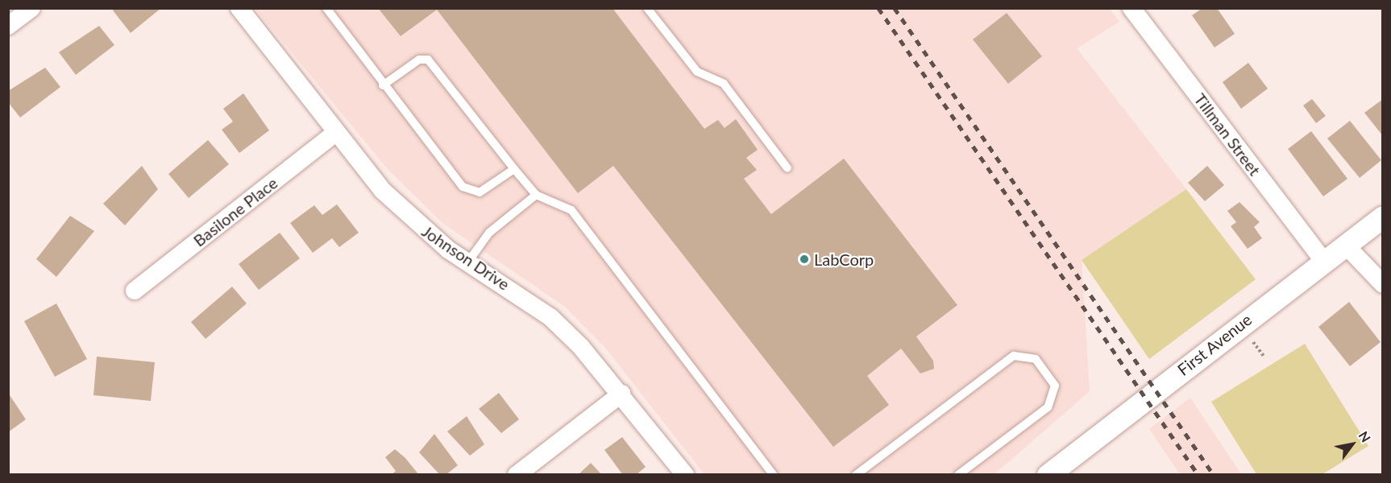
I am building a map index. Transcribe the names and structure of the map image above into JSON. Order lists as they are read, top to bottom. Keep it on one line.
{"streets":{"street":["Tillman Street","Basilone Place","Johnson Drive","First Avenue"]},"crossings":[["Tillman Street","First Avenue"],["Basilone Place","Johnson Drive"]],"places":["LabCorp"],"north":"top right"}
